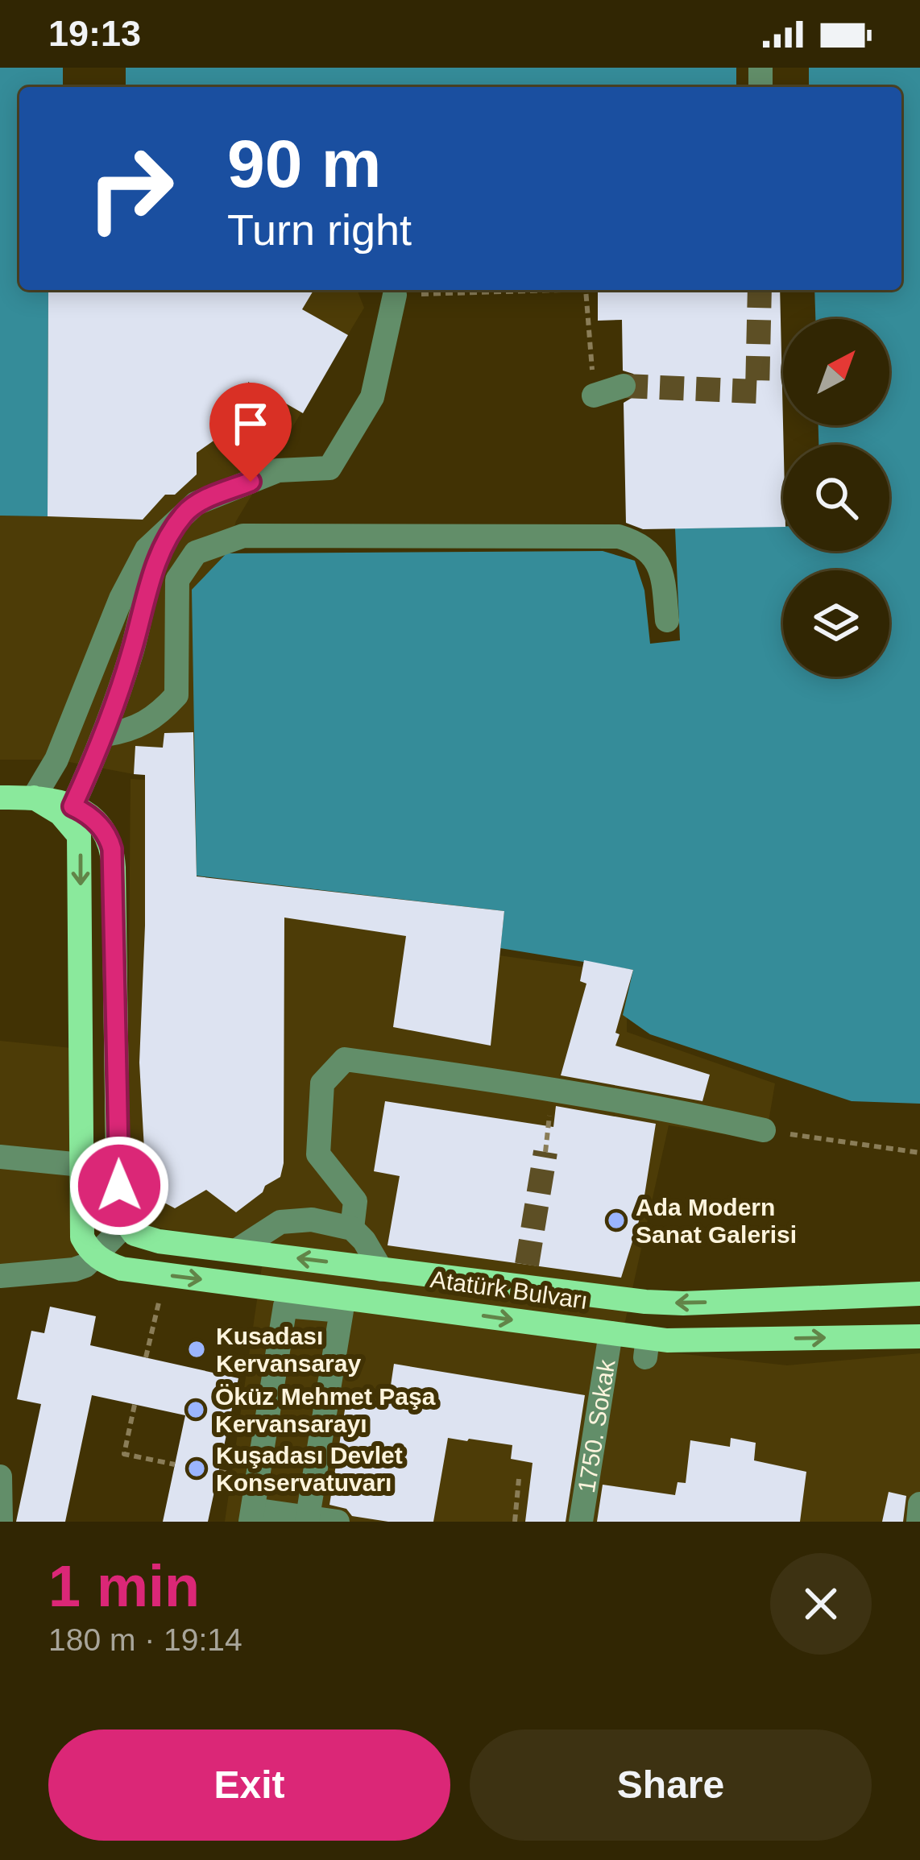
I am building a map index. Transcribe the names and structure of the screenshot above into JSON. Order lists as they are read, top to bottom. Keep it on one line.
{"streets":{"main road":["Atatürk Bulvarı"],"street":["1750. Sokak"]},"crossings":[["Atatürk Bulvarı","1750. Sokak"]],"places":["Ada Modern Sanat Galerisi","Kusadası Kervansaray","Öküz Mehmet Paşa Kervansarayı","Kuşadası Devlet Konservatuvarı"],"north":"top right","page":{"status":"19:13","turn":["90 m","Turn right"],"heading":["1 min","180 m · 19:14"],"buttons":["Exit","Share"]}}
